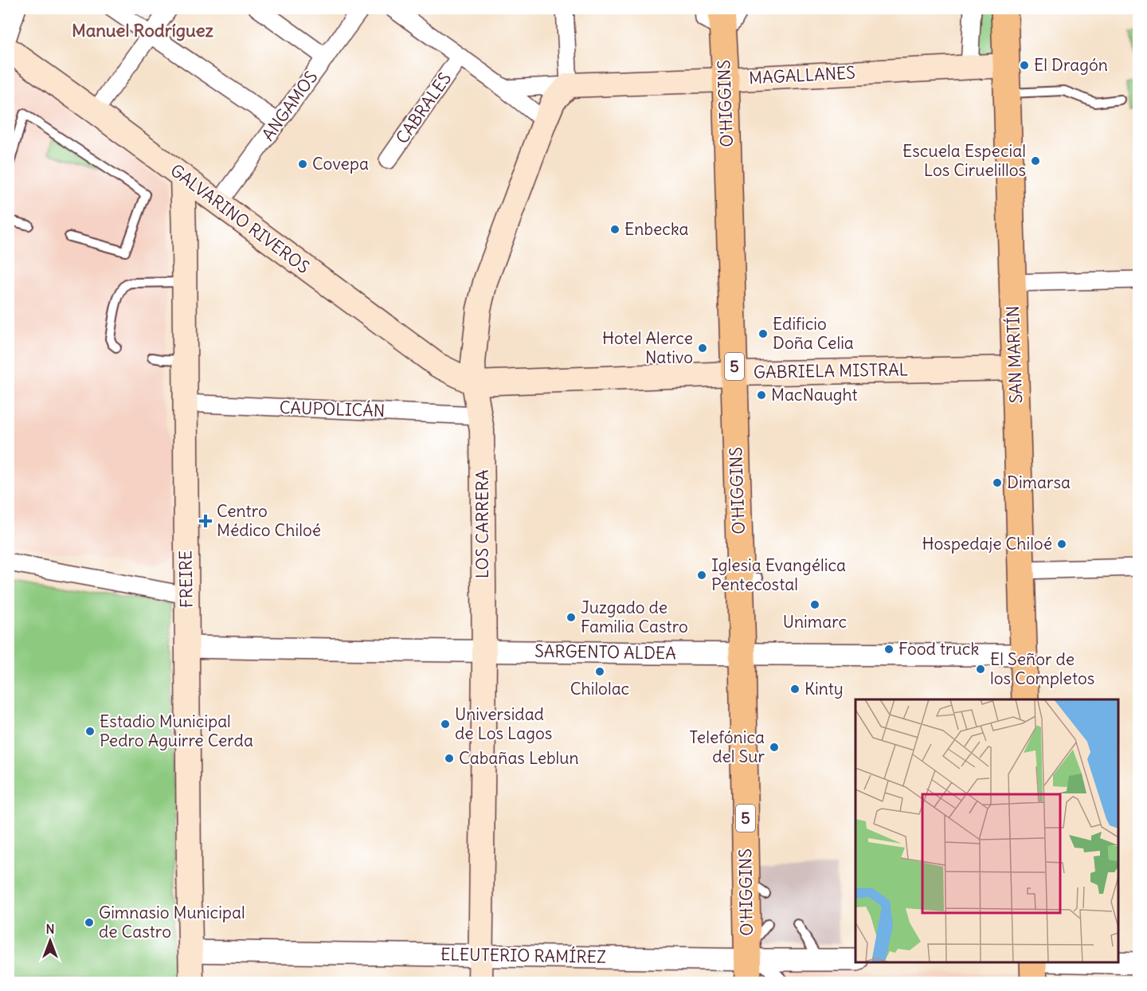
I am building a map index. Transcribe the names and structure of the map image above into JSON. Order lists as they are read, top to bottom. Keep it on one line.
{"streets":{"highway":["O'HIGGINS","SAN MARTÍN","5"],"main road":["MAGALLANES","GALVARINO RIVEROS","GABRIELA MISTRAL","LOS CARRERA","FREIRE"],"street":["ANGAMOS","CABRALES","CAUPOLICÁN","SARGENTO ALDEA","ELEUTERIO RAMÍREZ"]},"crossings":[["MAGALLANES","O'HIGGINS"],["MAGALLANES","SAN MARTÍN"],["MAGALLANES","LOS CARRERA"],["O'HIGGINS","GABRIELA MISTRAL"],["O'HIGGINS","SARGENTO ALDEA"],["O'HIGGINS","ELEUTERIO RAMÍREZ"],["ANGAMOS","GALVARINO RIVEROS"],["GALVARINO RIVEROS","GABRIELA MISTRAL"],["GALVARINO RIVEROS","LOS CARRERA"],["GALVARINO RIVEROS","FREIRE"],["SAN MARTÍN","GABRIELA MISTRAL"],["SAN MARTÍN","SARGENTO ALDEA"],["GABRIELA MISTRAL","LOS CARRERA"],["CAUPOLICÁN","LOS CARRERA"],["CAUPOLICÁN","FREIRE"],["LOS CARRERA","SARGENTO ALDEA"],["LOS CARRERA","ELEUTERIO RAMÍREZ"],["FREIRE","SARGENTO ALDEA"],["FREIRE","ELEUTERIO RAMÍREZ"]],"districts":["Manuel Rodríguez"],"places":{"other":["El Dragón","Escuela Especial Los Ciruelillos","Covepa","Enbecka","Edificio Doña Celia","Hotel Alerce Nativo","MacNaught","Dimarsa","Hospedaje Chiloé","Iglesia Evangélica Pentecostal","Unimarc","Juzgado de Familia Castro","Food truck","El Señor de los Completos","Chilolac","Kinty","Universidad de Los Lagos","Estadio Municipal Pedro Aguirre Cerda","Telefónica del Sur","Cabañas Leblun","Gimnasio Municipal de Castro"],"health":["Centro Médico Chiloé"]},"north":"top"}
